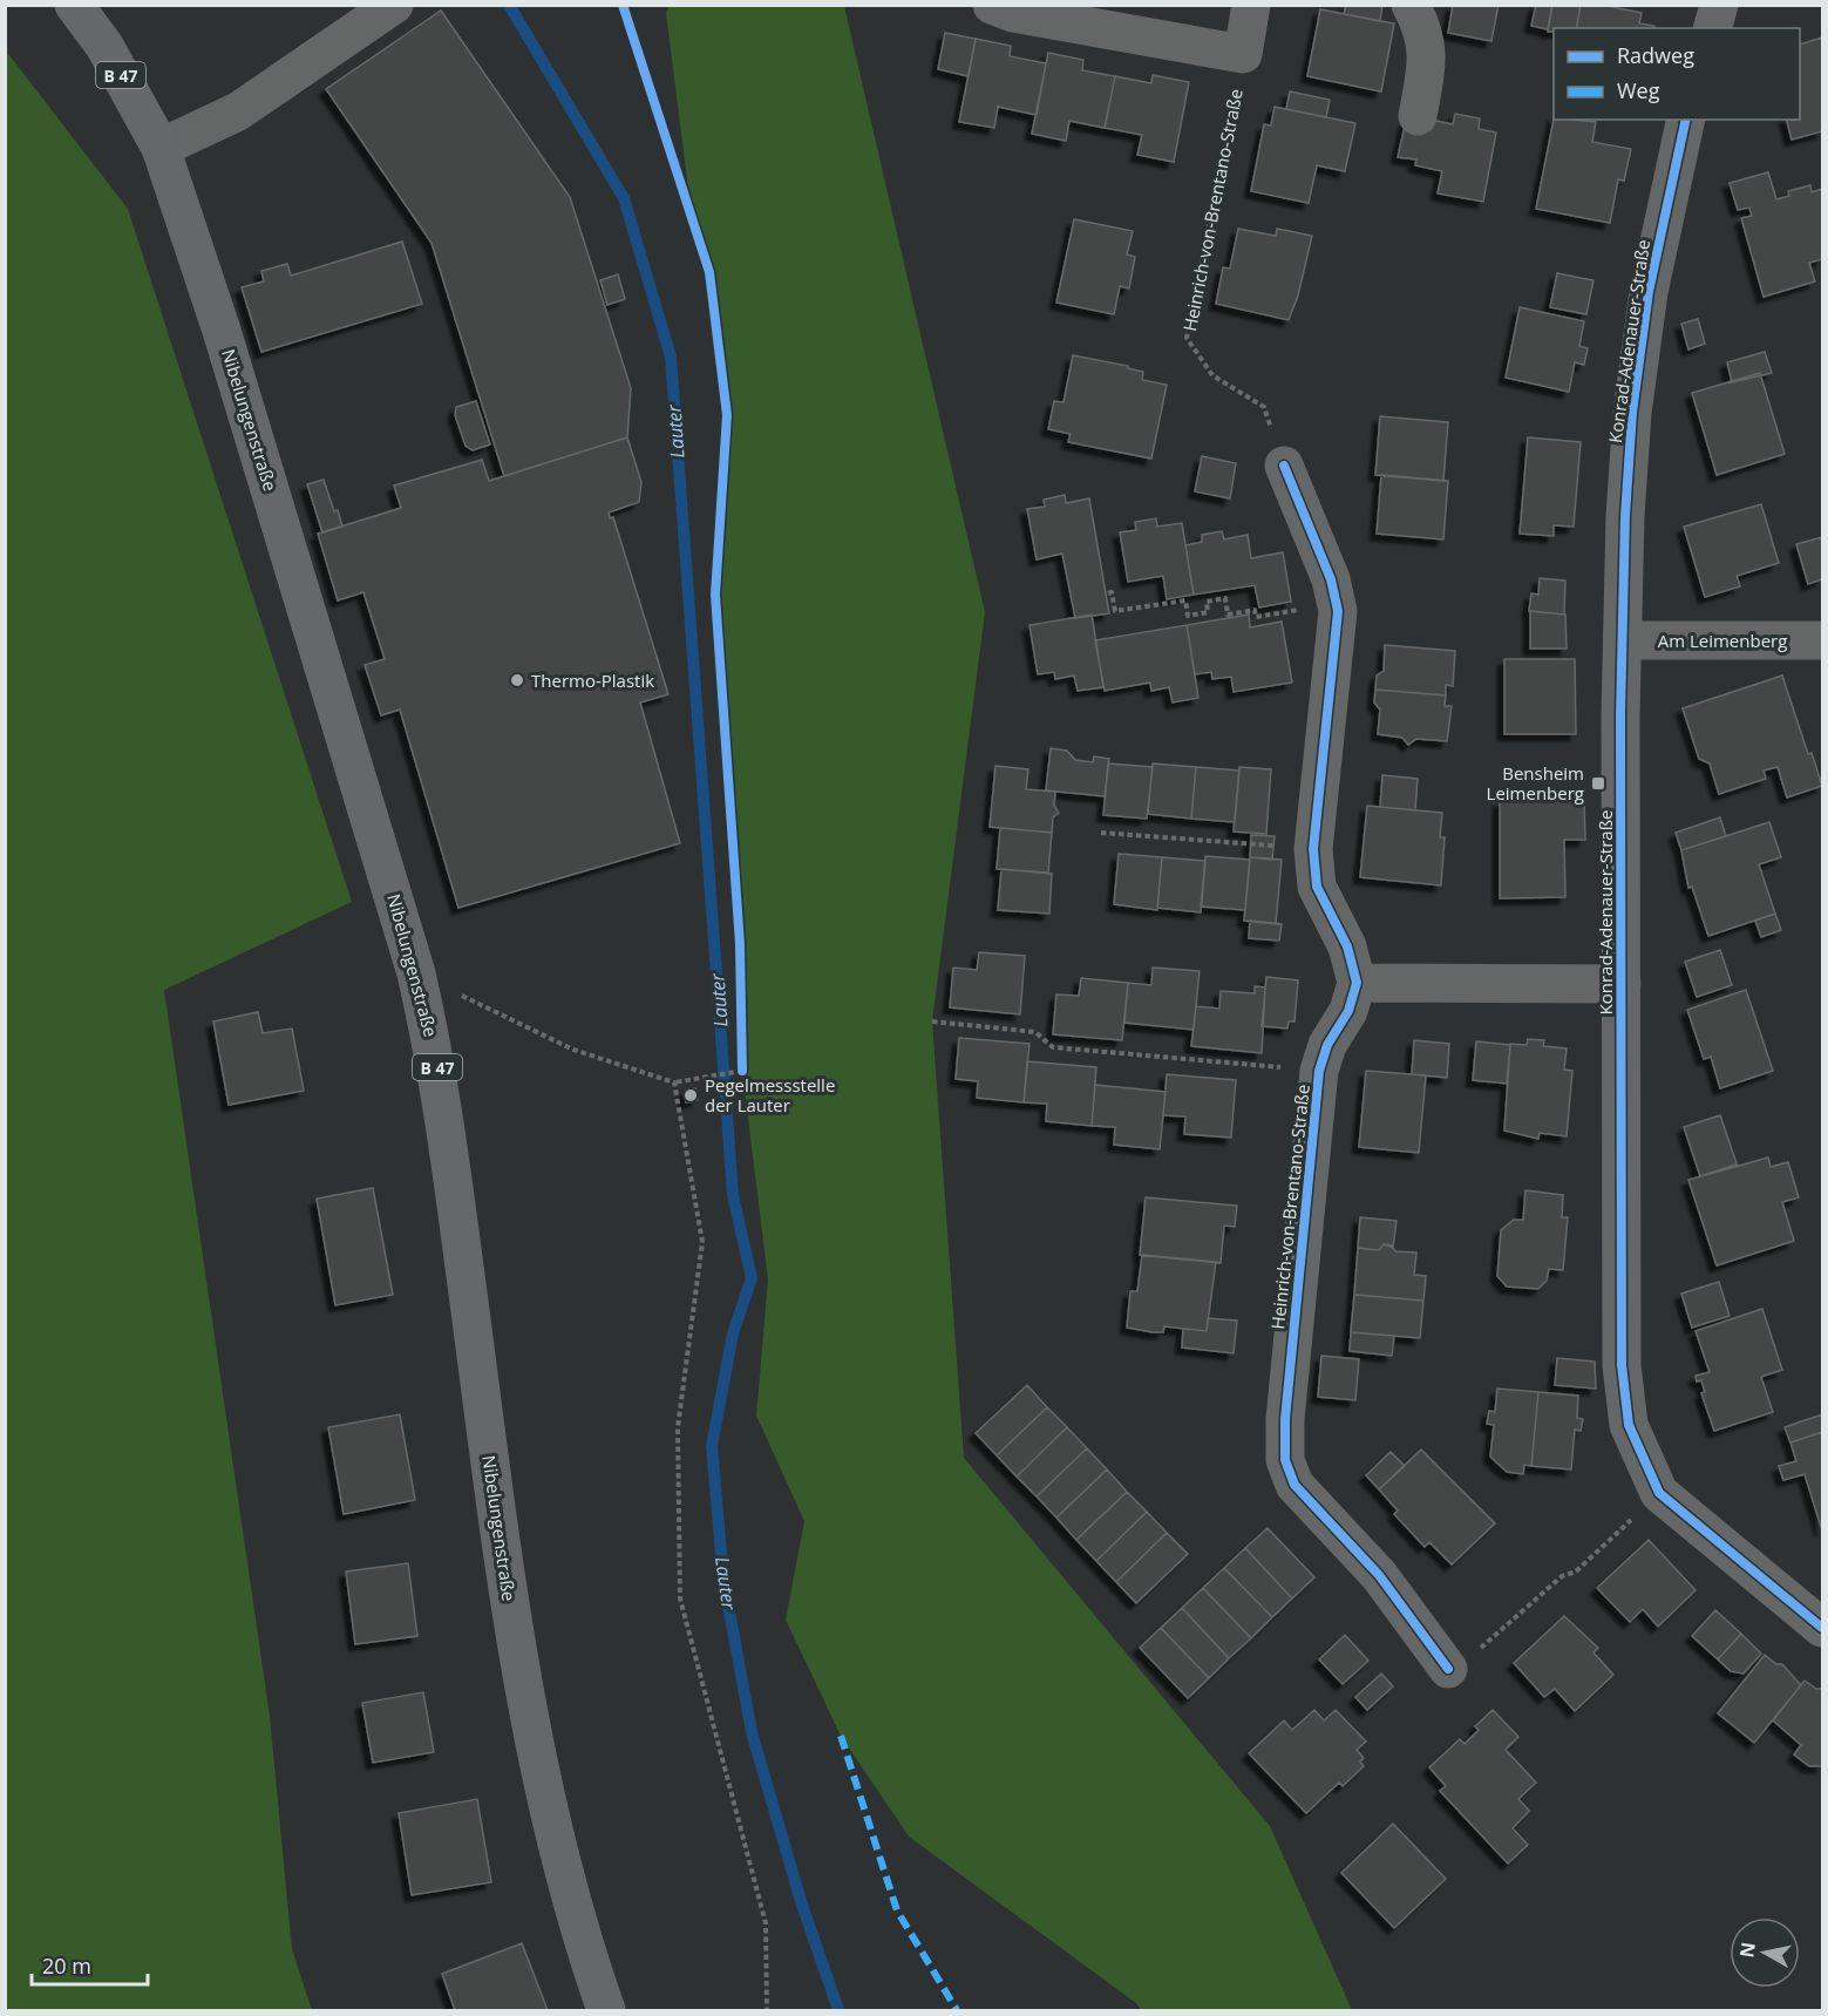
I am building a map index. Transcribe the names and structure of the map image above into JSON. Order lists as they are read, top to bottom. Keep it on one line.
{"streets":{"main road":["B 47","Nibelungenstraße"],"street":["Heinrich-von-Brentano-Straße","Konrad-Adenauer-Straße","Am Leimenberg"]},"crossings":[["Konrad-Adenauer-Straße","Am Leimenberg"]],"water":["Lauter"],"places":{"other":["Thermo-Plastik","Pegelmessstelle der Lauter"],"transit":["Bensheim Leimenberg"]},"legend":["Radweg","Weg"],"scale_bar":"20 m","north":"left"}
